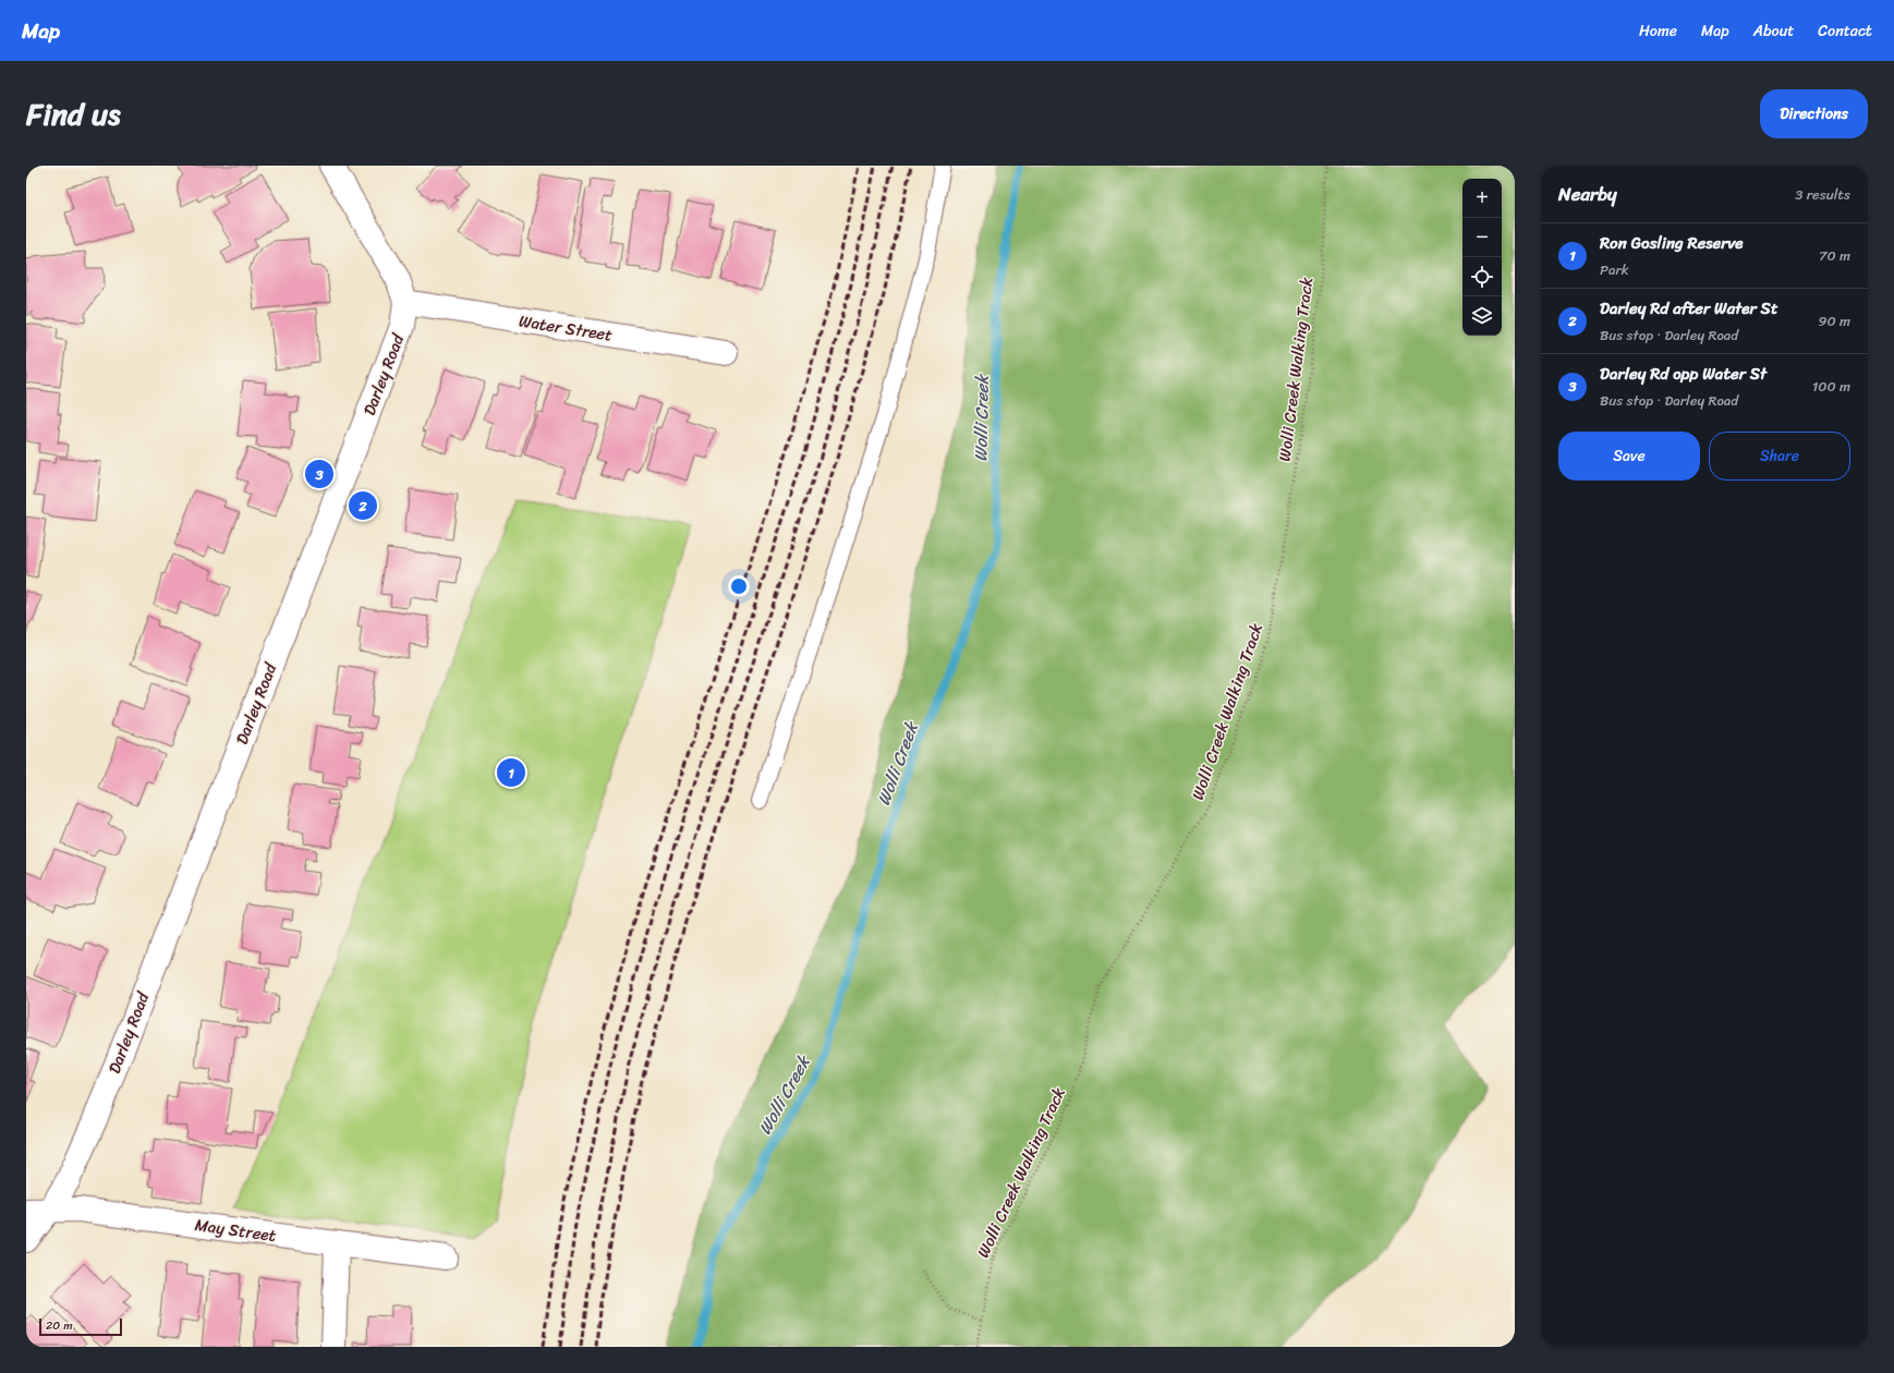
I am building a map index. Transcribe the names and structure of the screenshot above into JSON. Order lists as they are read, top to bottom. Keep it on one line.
{"streets":{"street":["Water Street","Darley Road","May Street"],"path":["Wolli Creek Walking Track"]},"crossings":[["Water Street","Darley Road"],["Darley Road","May Street"]],"water":["Wolli Creek"],"scale_bar":"20 m","page":{"header":"Map","nav":["Home","Map","About","Contact"],"title":"Find us","buttons":["Directions",["Save","Share"]],"heading":["Nearby","3 results"],"map_buttons":["+","−"],"list":[{"mark":"1","name":"Ron Gosling Reserve","note":"Park","value":"70 m"},{"mark":"2","name":"Darley Rd after Water St","note":"Bus stop · Darley Road","value":"90 m"},{"mark":"3","name":"Darley Rd opp Water St","note":"Bus stop · Darley Road","value":"100 m"}],"pins":["3","2","1"],"scale":"20 m"}}
